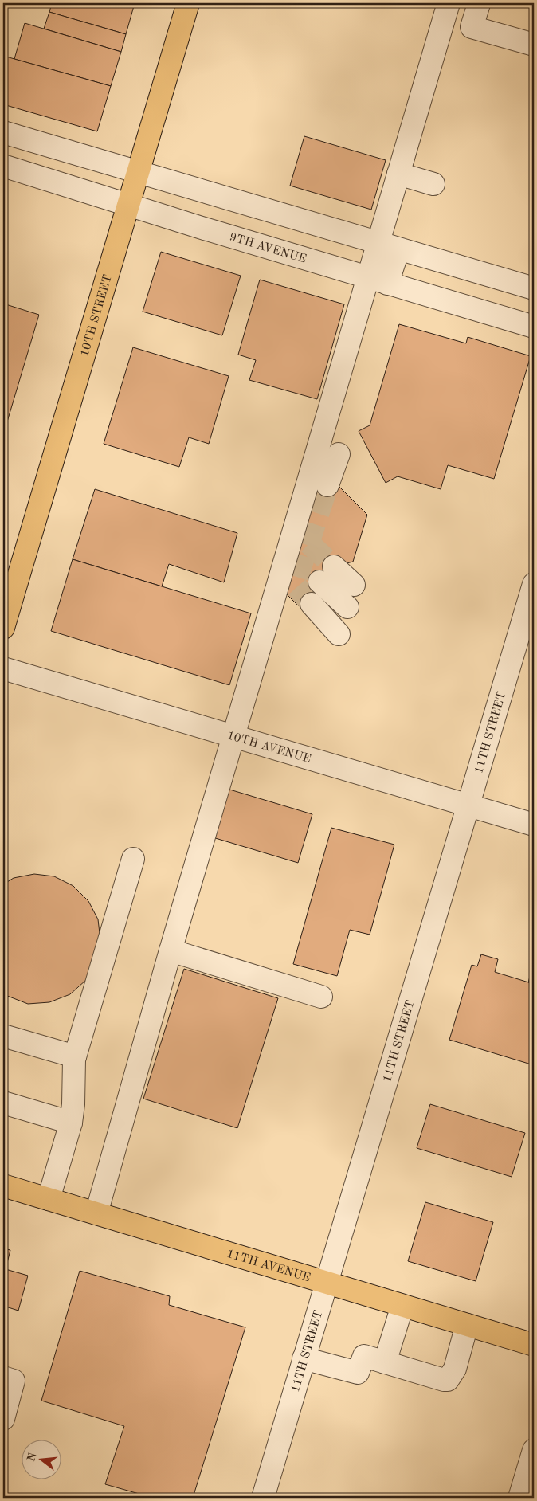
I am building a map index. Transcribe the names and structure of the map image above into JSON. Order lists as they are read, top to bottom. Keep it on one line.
{"streets":{"main road":["10TH STREET","11TH AVENUE"],"street":["9TH AVENUE","11TH STREET","10TH AVENUE"]},"crossings":[["9TH AVENUE","10TH STREET"],["11TH STREET","10TH AVENUE"],["11TH STREET","11TH AVENUE"]],"north":"left"}
